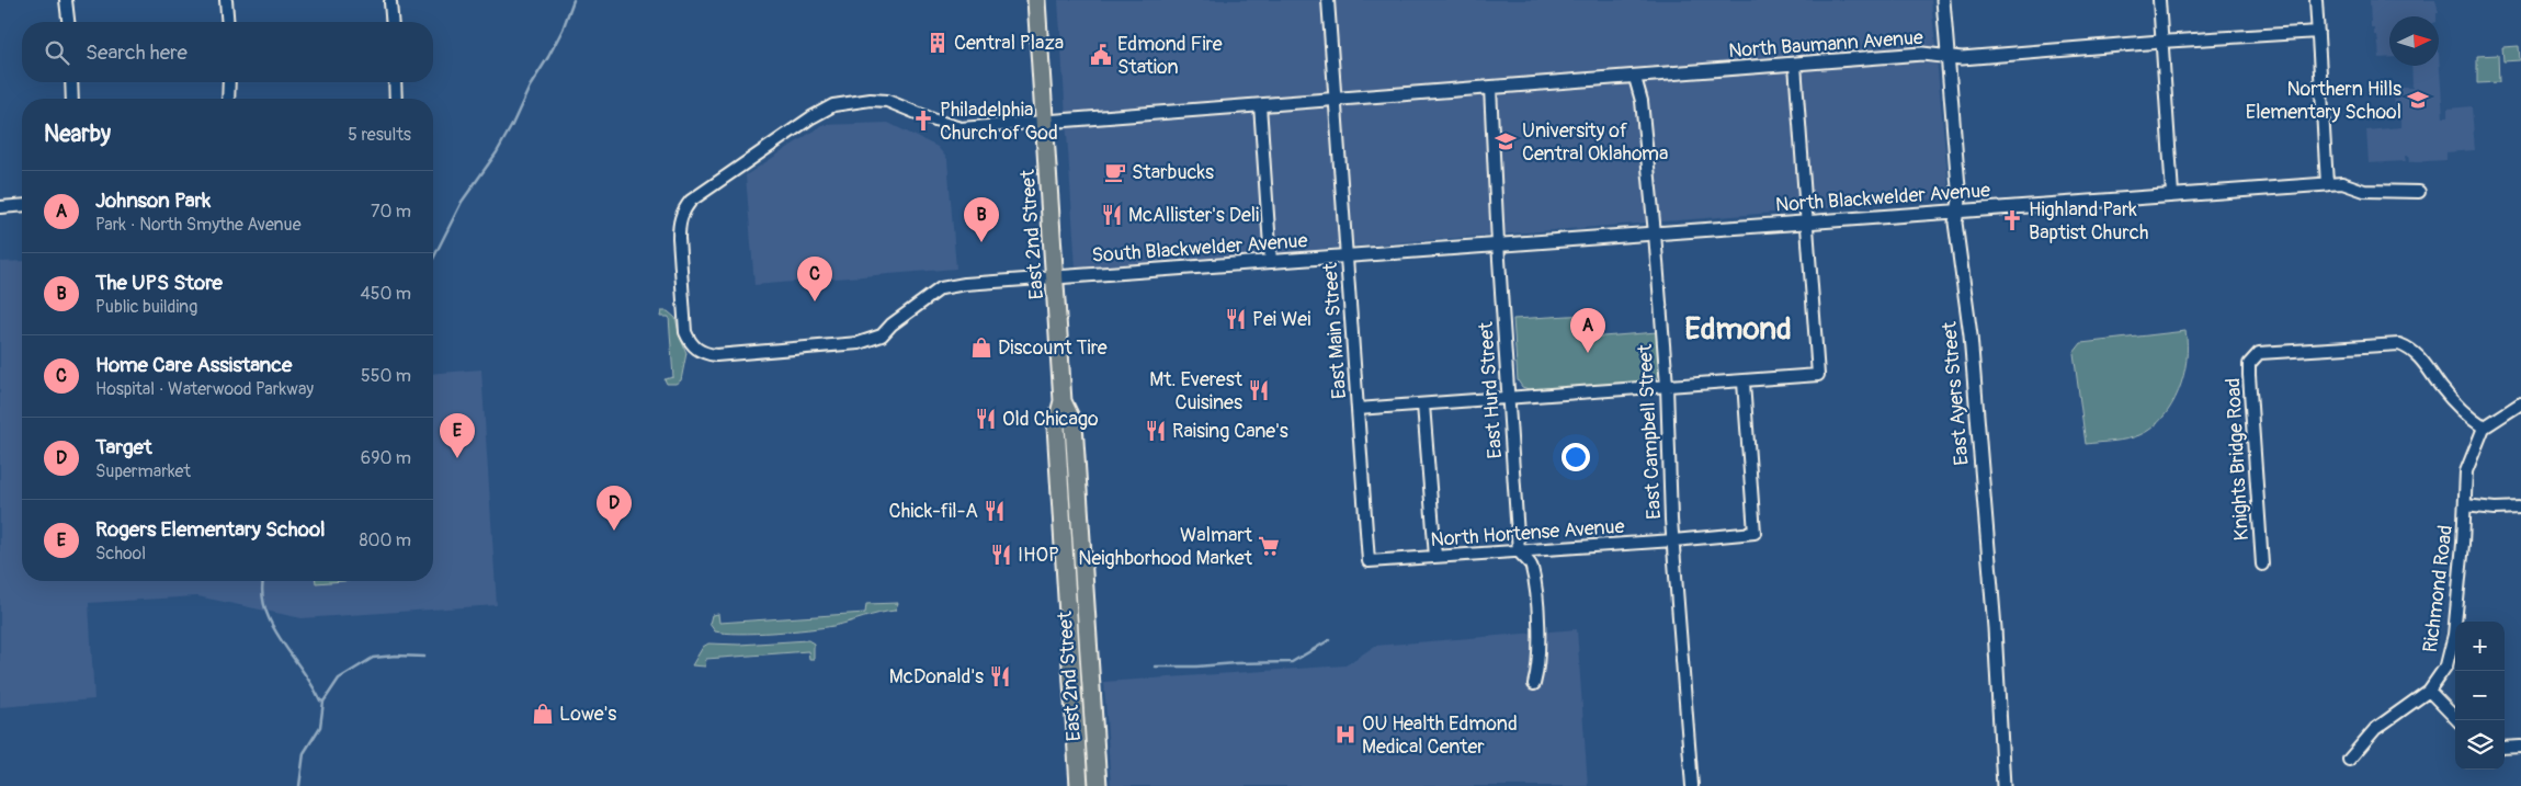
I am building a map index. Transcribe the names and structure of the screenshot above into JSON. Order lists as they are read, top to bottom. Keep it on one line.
{"streets":{"main road":["East 2nd Street"],"street":["North Baumann Avenue","North Blackwelder Avenue","South Blackwelder Avenue","East Main Street","East Hurd Street","East Ayers Street","East Campbell Street","Knights Bridge Road","North Hortense Avenue","Richmond Road"]},"crossings":[["North Baumann Avenue","East 2nd Street"],["North Baumann Avenue","East Main Street"],["North Baumann Avenue","East Hurd Street"],["North Baumann Avenue","East Ayers Street"],["North Baumann Avenue","East Campbell Street"],["North Blackwelder Avenue","South Blackwelder Avenue"],["North Blackwelder Avenue","East Main Street"],["North Blackwelder Avenue","East Hurd Street"],["North Blackwelder Avenue","East Ayers Street"],["North Blackwelder Avenue","East Campbell Street"],["East 2nd Street","South Blackwelder Avenue"],["South Blackwelder Avenue","East Main Street"],["East Main Street","North Hortense Avenue"],["East Hurd Street","North Hortense Avenue"],["East Campbell Street","North Hortense Avenue"],["Knights Bridge Road","Richmond Road"]],"districts":["Edmond"],"places":{"building":["Central Plaza"],"public building":["Edmond Fire Station"],"school or university":["Northern Hills Elementary School","University of Central Oklahoma"],"church":["Philadelphia Church of God","Highland Park Baptist Church"],"cafe":["Starbucks"],"restaurant":["McAllister's Deli","Pei Wei","Mt. Everest Cuisines","Old Chicago","Raising Cane's","Chick-fil-A","IHOP","McDonald's"],"shop":["Discount Tire","Lowe's"],"supermarket":["Walmart Neighborhood Market"],"hospital":["OU Health Edmond Medical Center"]},"north":"right","page":{"search":"Search here","heading":["Nearby","5 results"],"list":[{"mark":"A","name":"Johnson Park","note":"Park · North Smythe Avenue","value":"70 m"},{"mark":"B","name":"The UPS Store","note":"Public building","value":"450 m"},{"mark":"C","name":"Home Care Assistance","note":"Hospital · Waterwood Parkway","value":"550 m"},{"mark":"D","name":"Target","note":"Supermarket","value":"690 m"},{"mark":"E","name":"Rogers Elementary School","note":"School","value":"800 m"}],"pins":["B","C","A","E","D"],"map_buttons":["+","−"]}}
